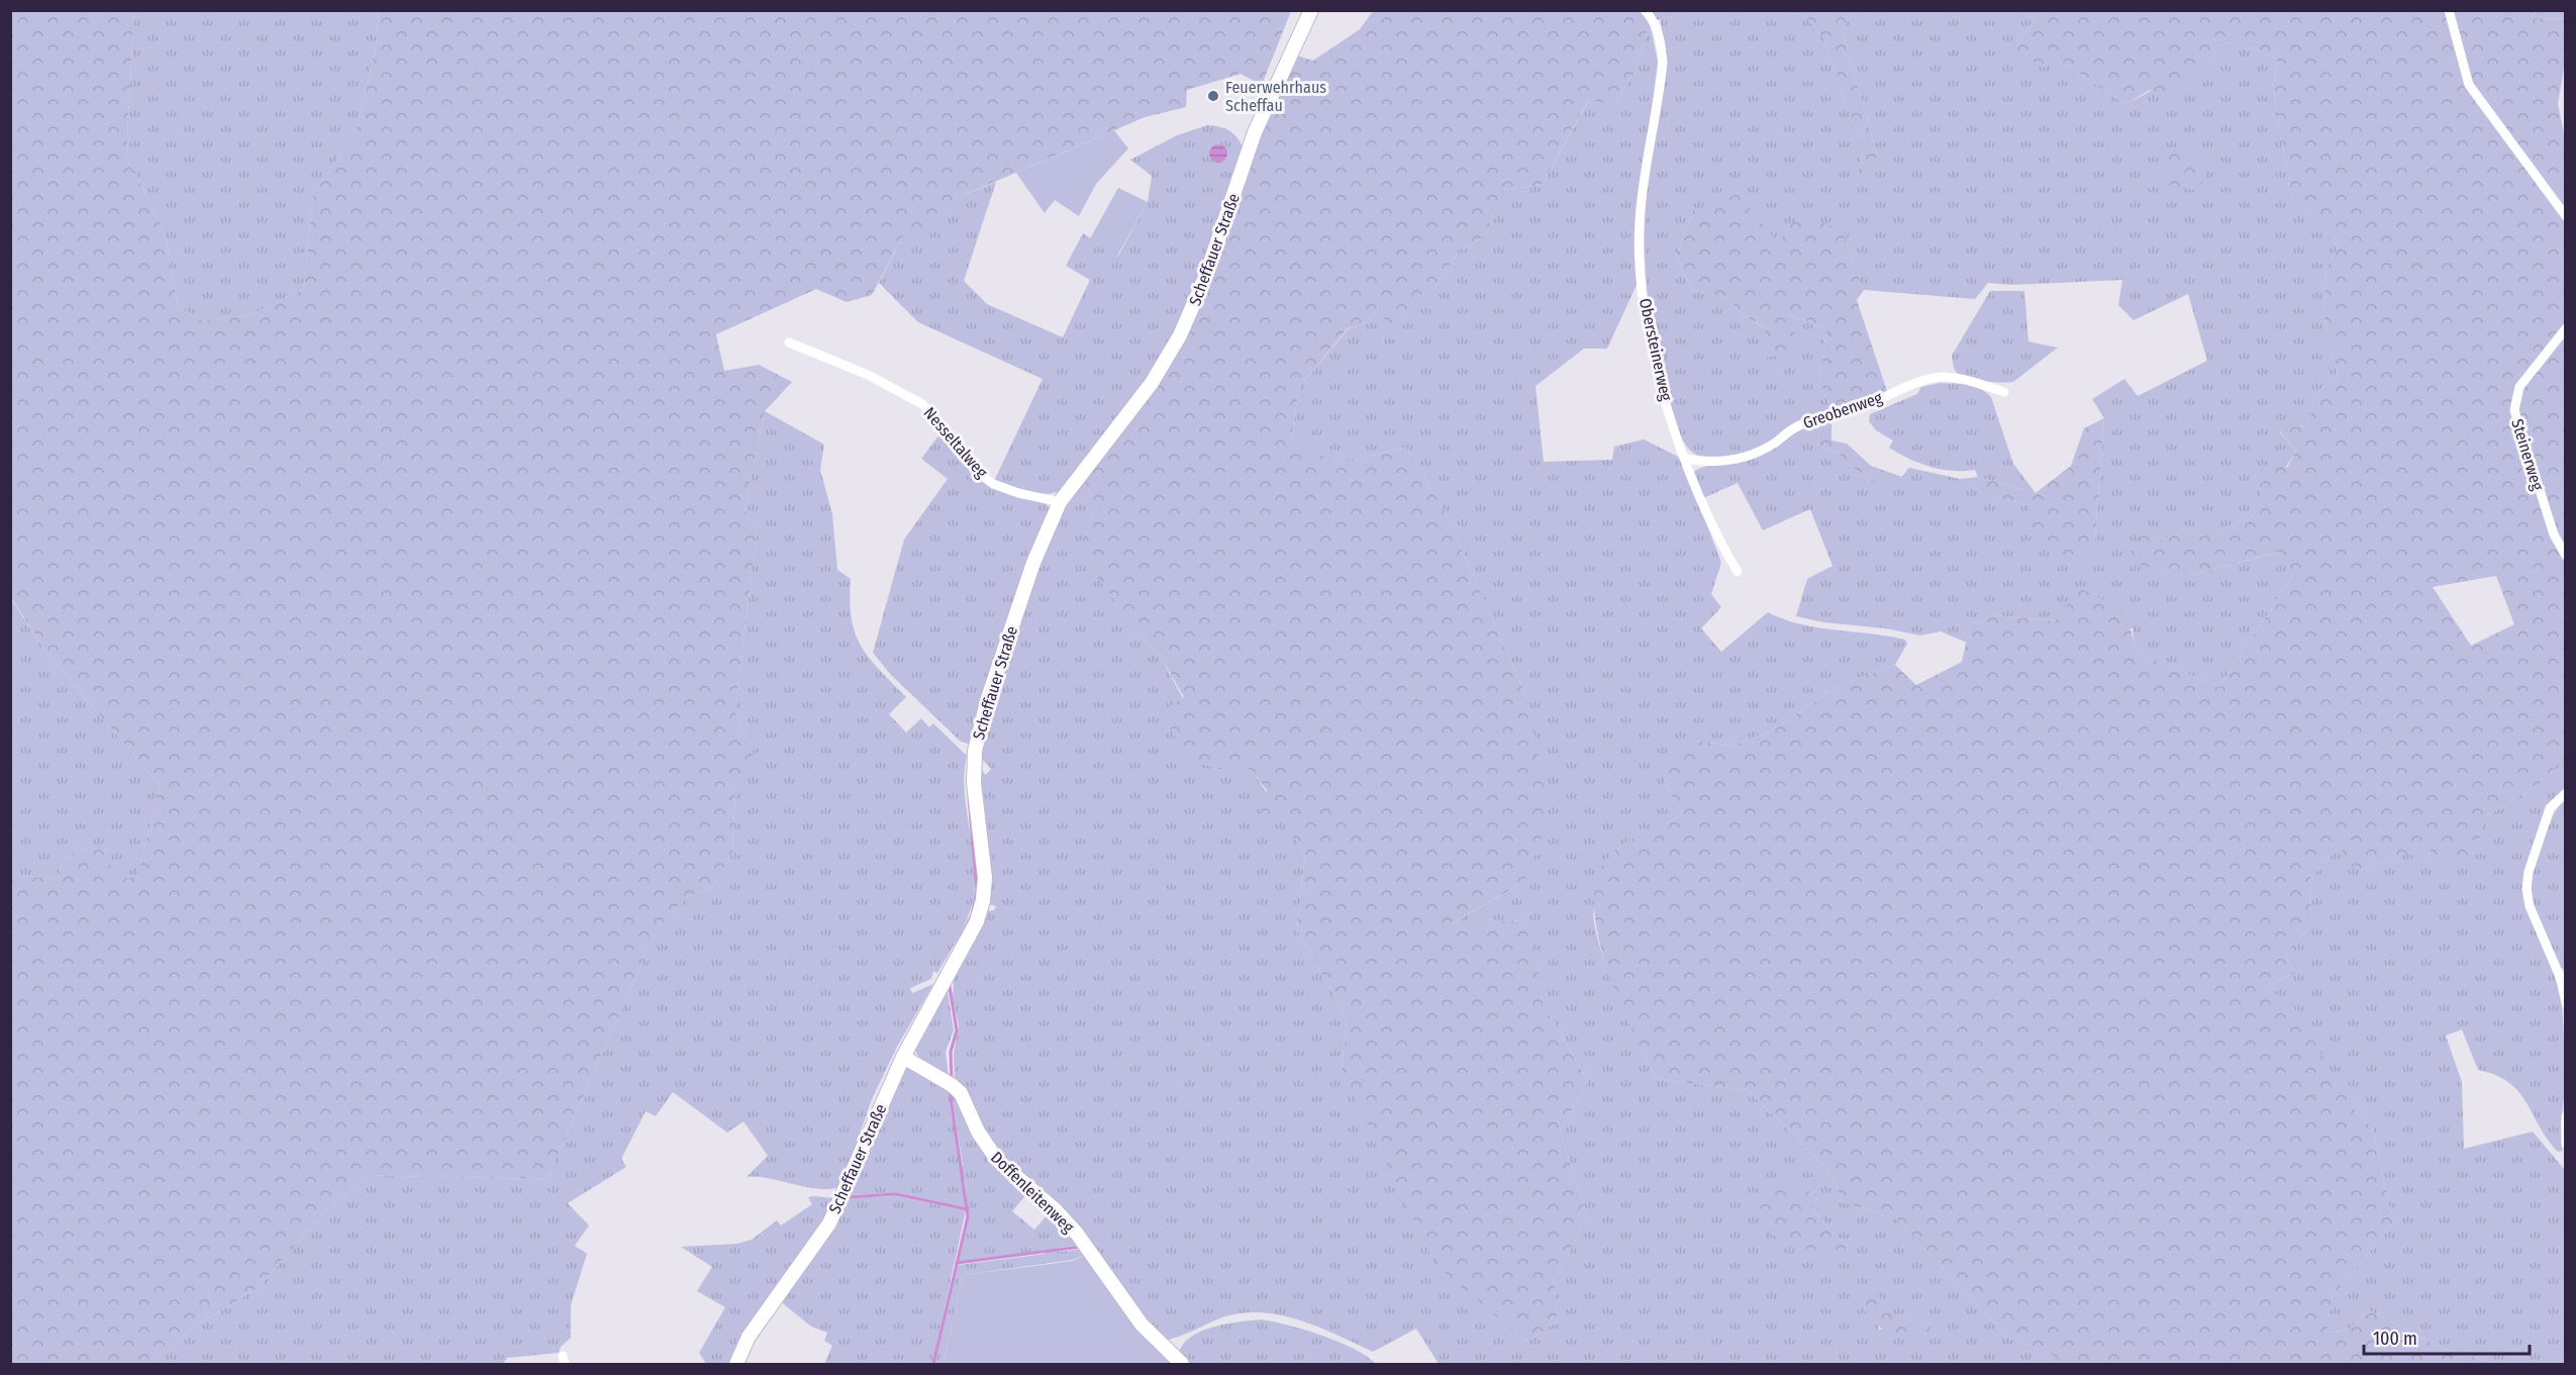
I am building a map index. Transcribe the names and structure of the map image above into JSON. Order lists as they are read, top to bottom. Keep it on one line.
{"streets":{"street":["Scheffauer Straße","Obersteinerweg","Greobenweg","Nesseltalweg","Steinerweg","Doffenleitenweg"]},"crossings":[["Scheffauer Straße","Nesseltalweg"],["Scheffauer Straße","Doffenleitenweg"],["Obersteinerweg","Greobenweg"]],"places":["Feuerwehrhaus Scheffau"],"scale_bar":"100 m"}
